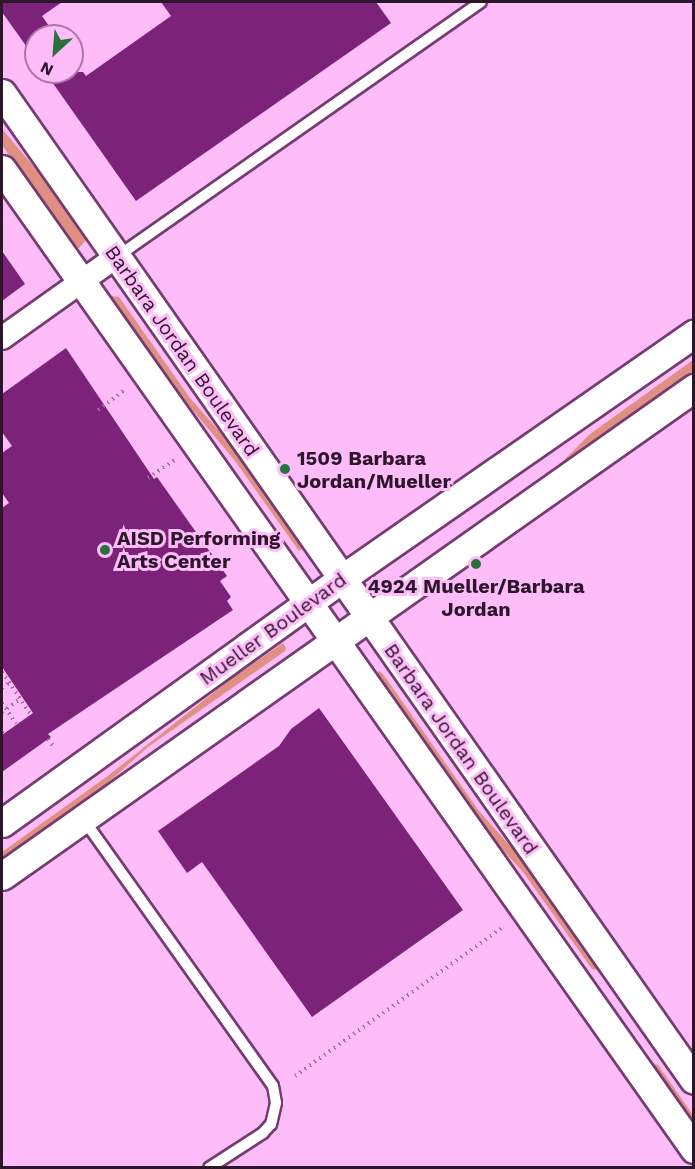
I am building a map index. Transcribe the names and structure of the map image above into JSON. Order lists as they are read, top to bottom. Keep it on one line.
{"streets":{"street":["Barbara Jordan Boulevard","Mueller Boulevard"]},"crossings":[["Barbara Jordan Boulevard","Mueller Boulevard"]],"places":["1509 Barbara Jordan/Mueller","AISD Performing Arts Center","4924 Mueller/Barbara Jordan"],"north":"bottom left"}
